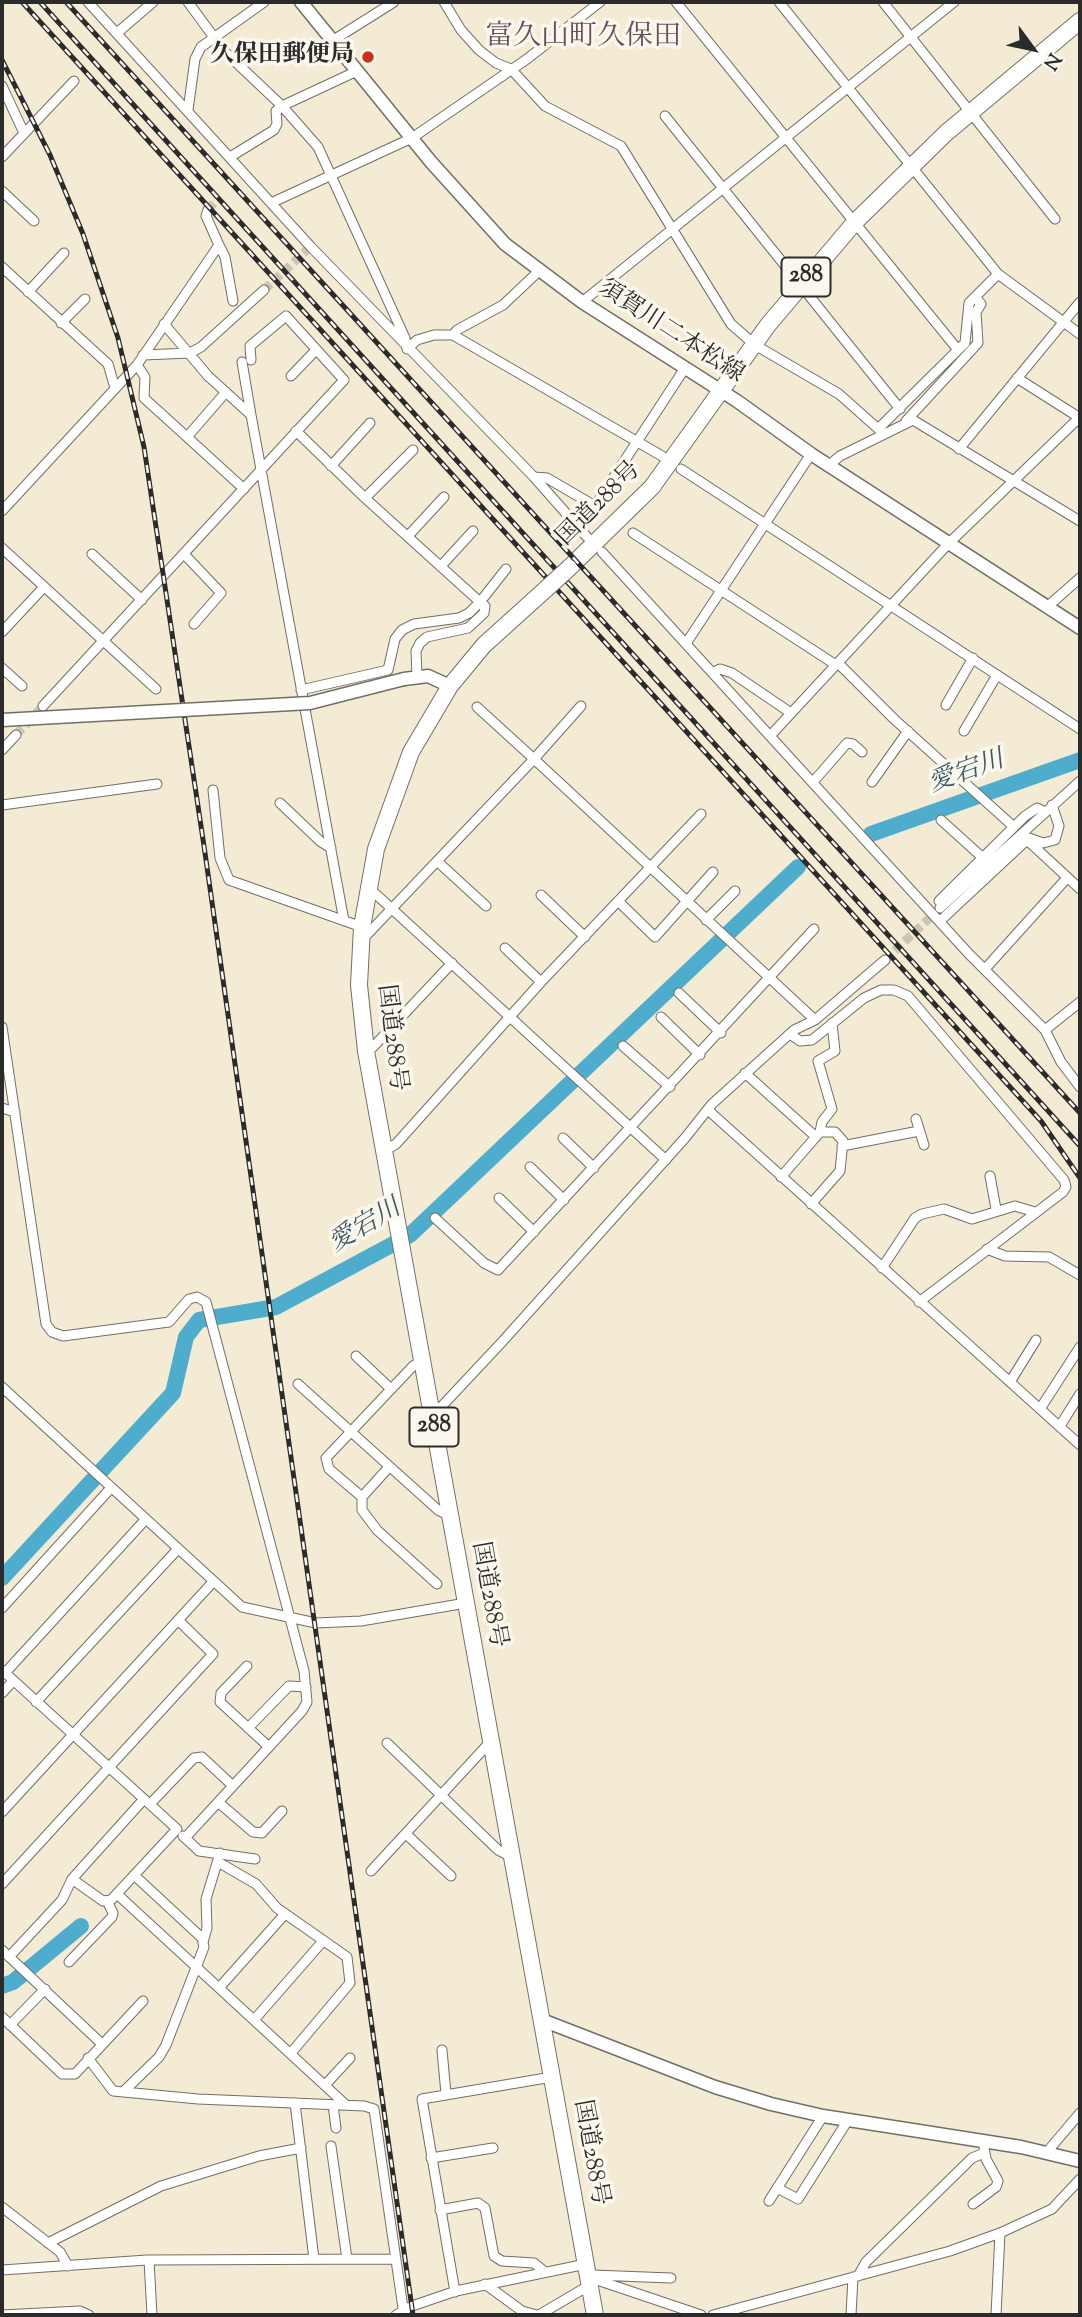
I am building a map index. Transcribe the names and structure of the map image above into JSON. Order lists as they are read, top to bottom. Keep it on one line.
{"streets":{"highway":["288","国道288号"],"main road":["須賀川二本松線"]},"crossings":[["須賀川二本松線","国道288号"]],"districts":["富久山町久保田"],"water":["愛宕川"],"places":["久保田郵便局"],"north":"bottom right"}
